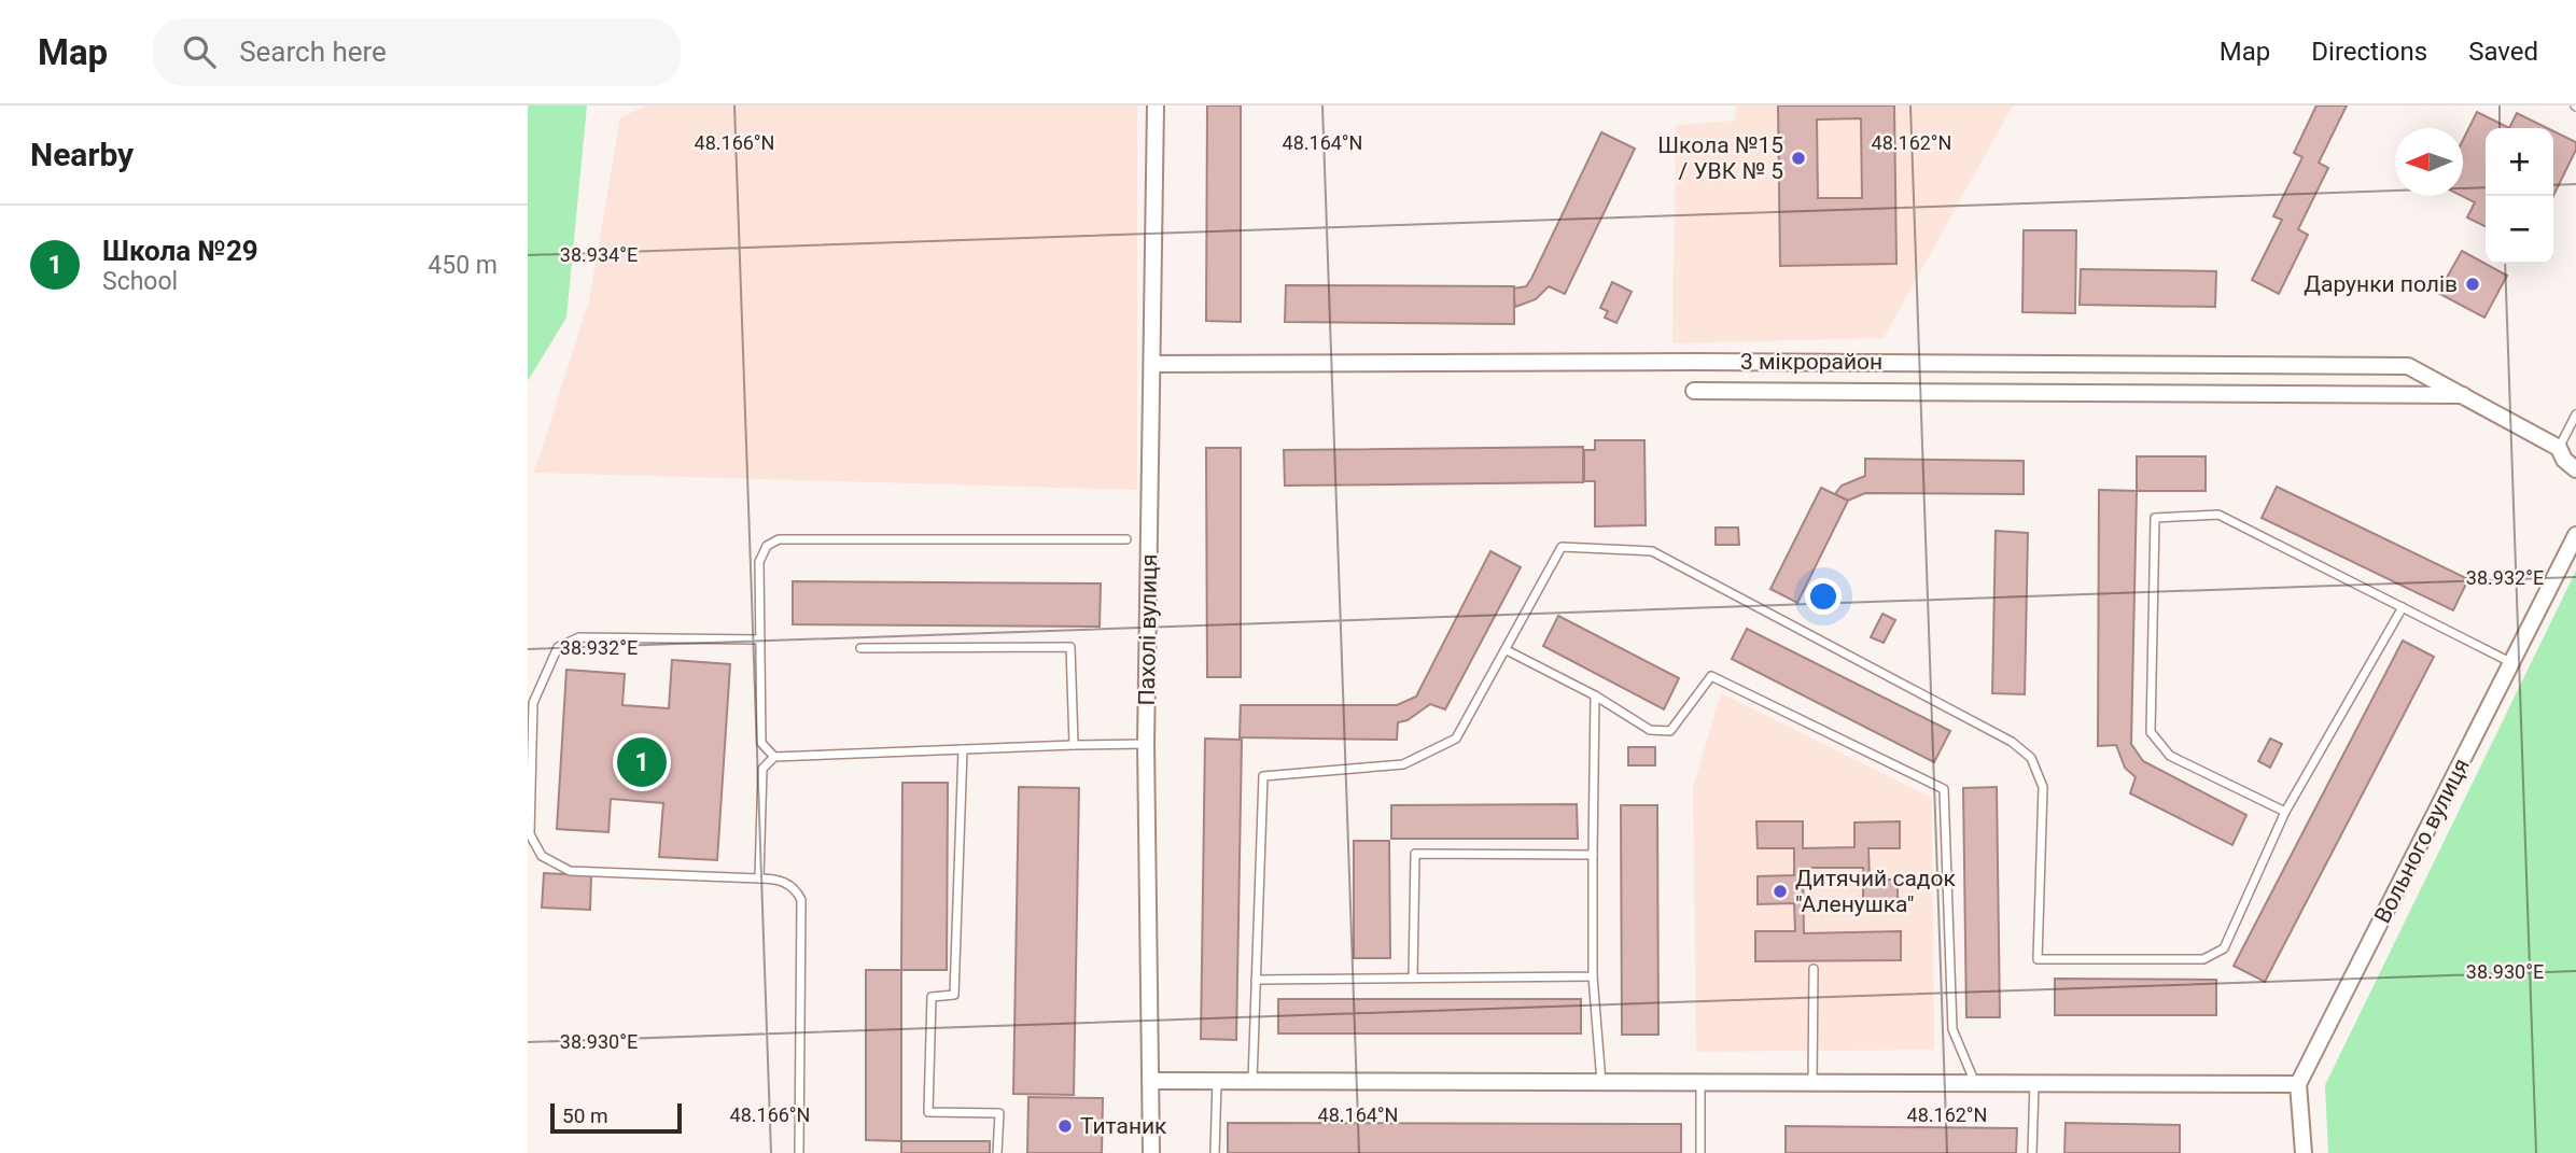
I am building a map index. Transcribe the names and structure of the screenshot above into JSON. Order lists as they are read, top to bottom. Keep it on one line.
{"streets":{"street":["3 мікрорайон","Пахолі вулиця","Вольного вулиця"]},"crossings":[["3 мікрорайон","Пахолі вулиця"]],"places":["Школа №15 / УВК № 5","Дарунки полів","Дитячий садок \"Аленушка\"","Титаник"],"scale_bar":"50 m","north":"left","page":{"header":"Map","search":"Search here","nav":["Map","Directions","Saved"],"heading":"Nearby","map_buttons":["+","−"],"list":[{"mark":"1","name":"Школа №29","note":"School","value":"450 m"}],"pins":"1","scale":"50 m"},"coordinates":["48.166°N","48.164°N","48.162°N","38.934°E","38.932°E","38.930°E"]}
